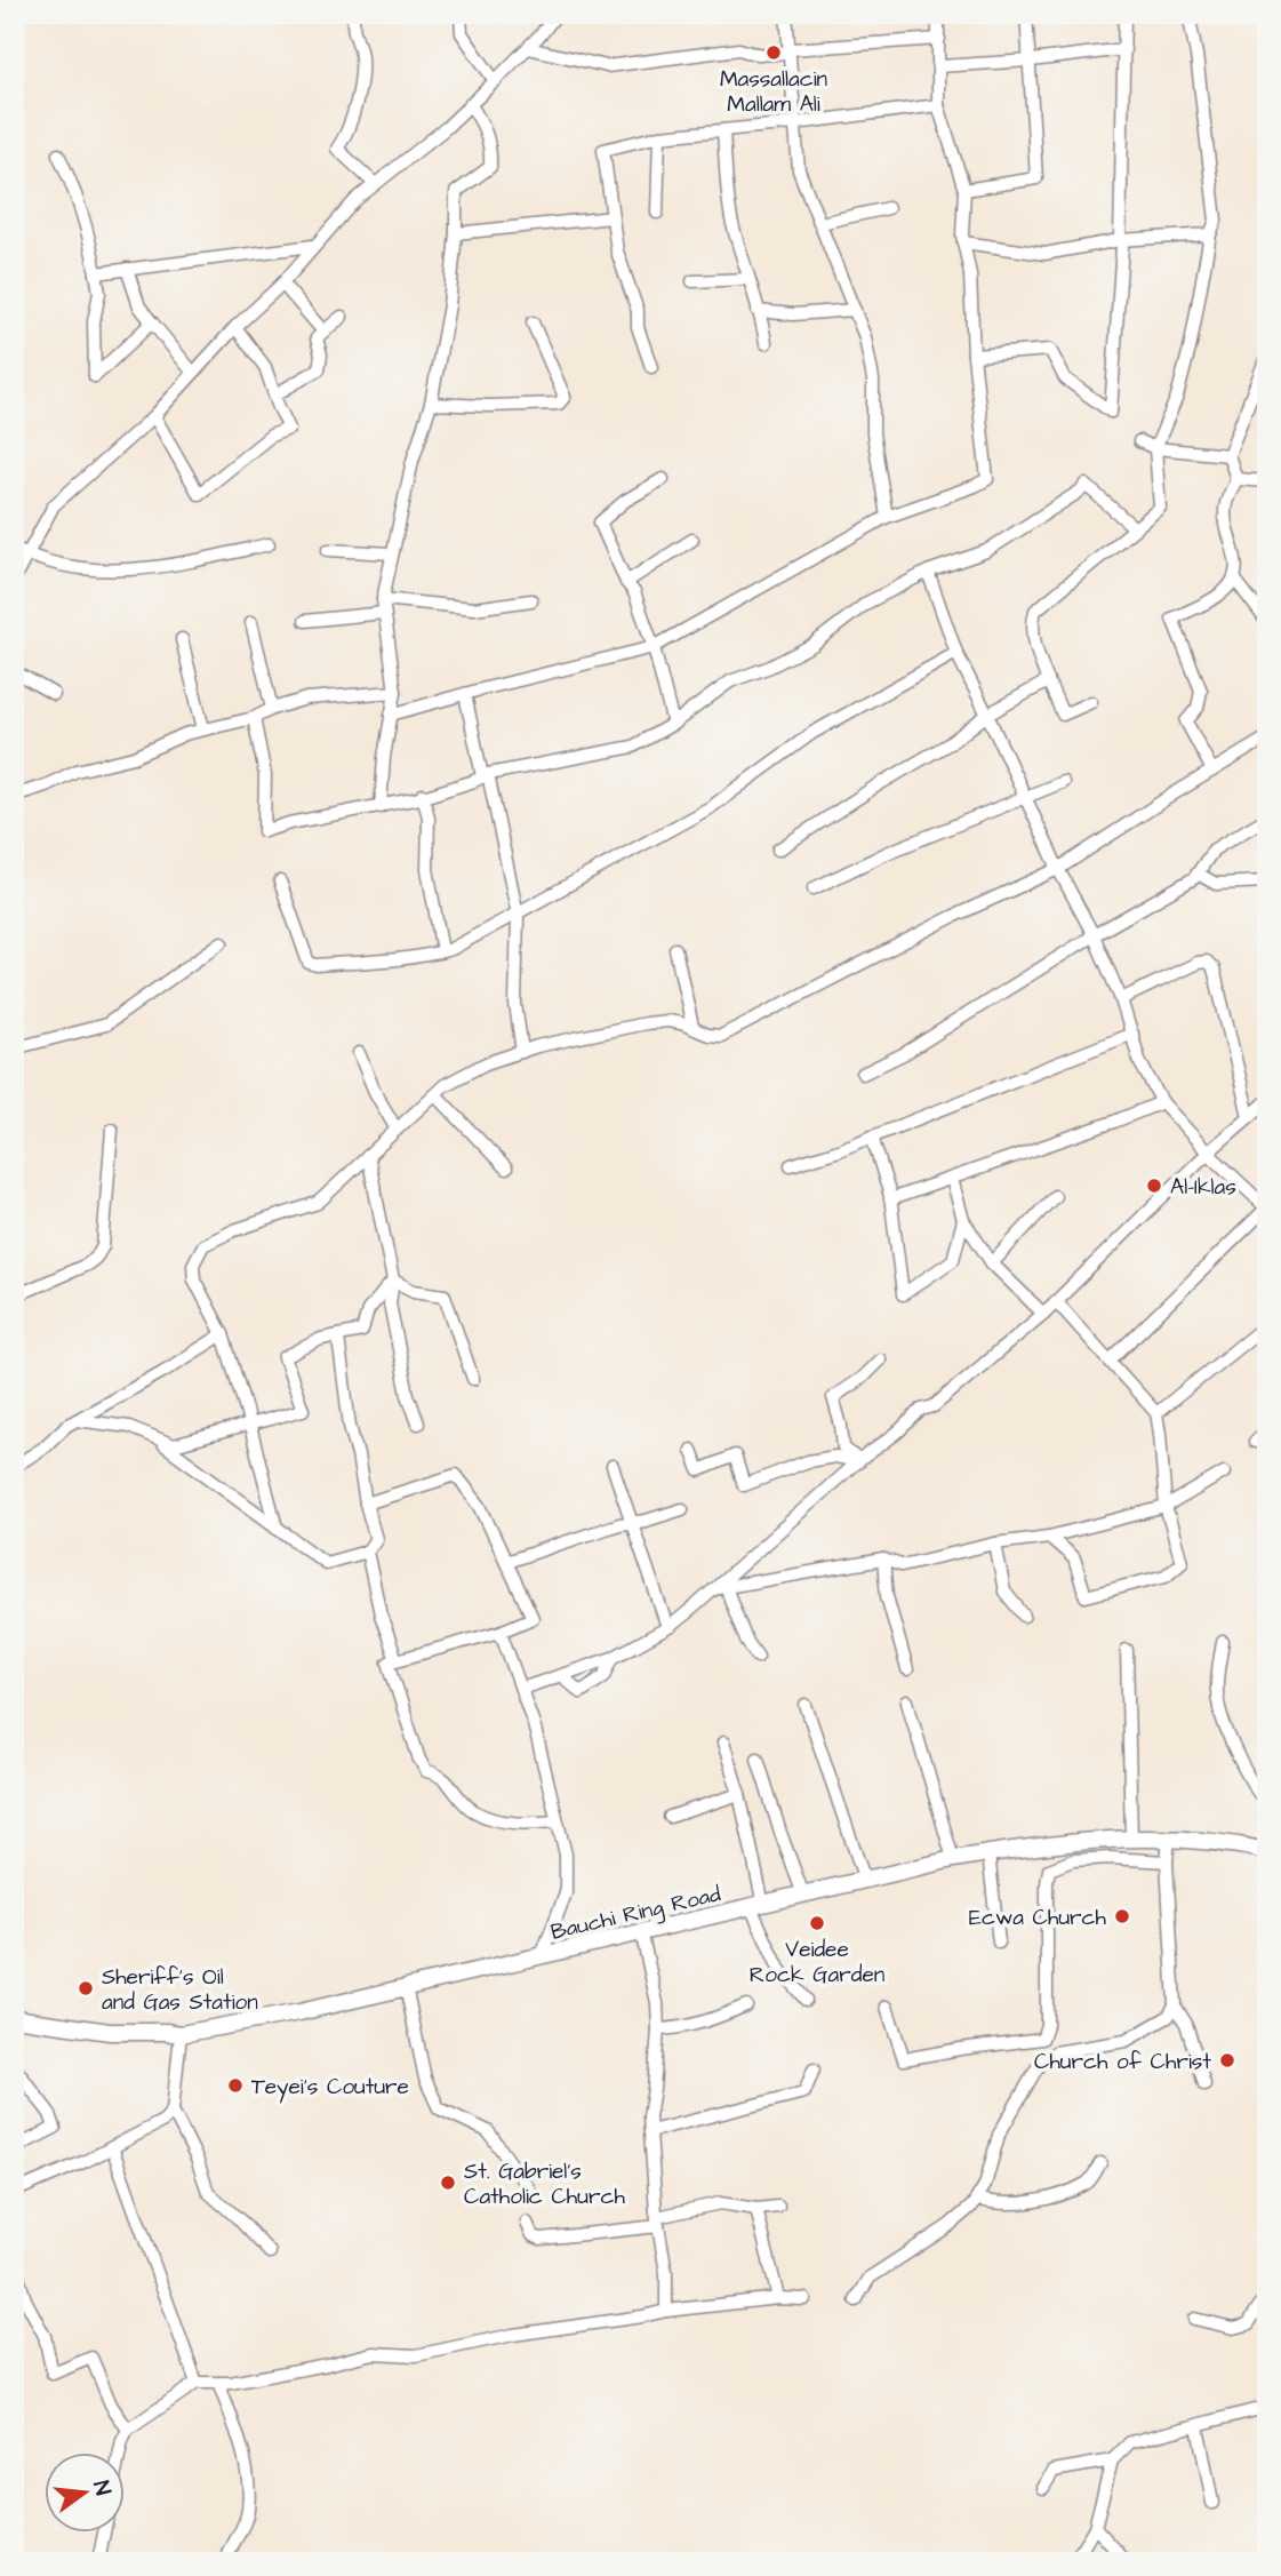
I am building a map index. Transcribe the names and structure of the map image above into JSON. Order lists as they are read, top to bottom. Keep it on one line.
{"streets":{"main road":["Bauchi Ring Road"]},"places":["Massallacin Mallam Ali","Al-Iklas","Ecwa Church","Veidee Rock Garden","Sheriff's Oil and Gas Station","Church of Christ","Teyei's Couture","St. Gabriel's Catholic Church"],"north":"right"}
